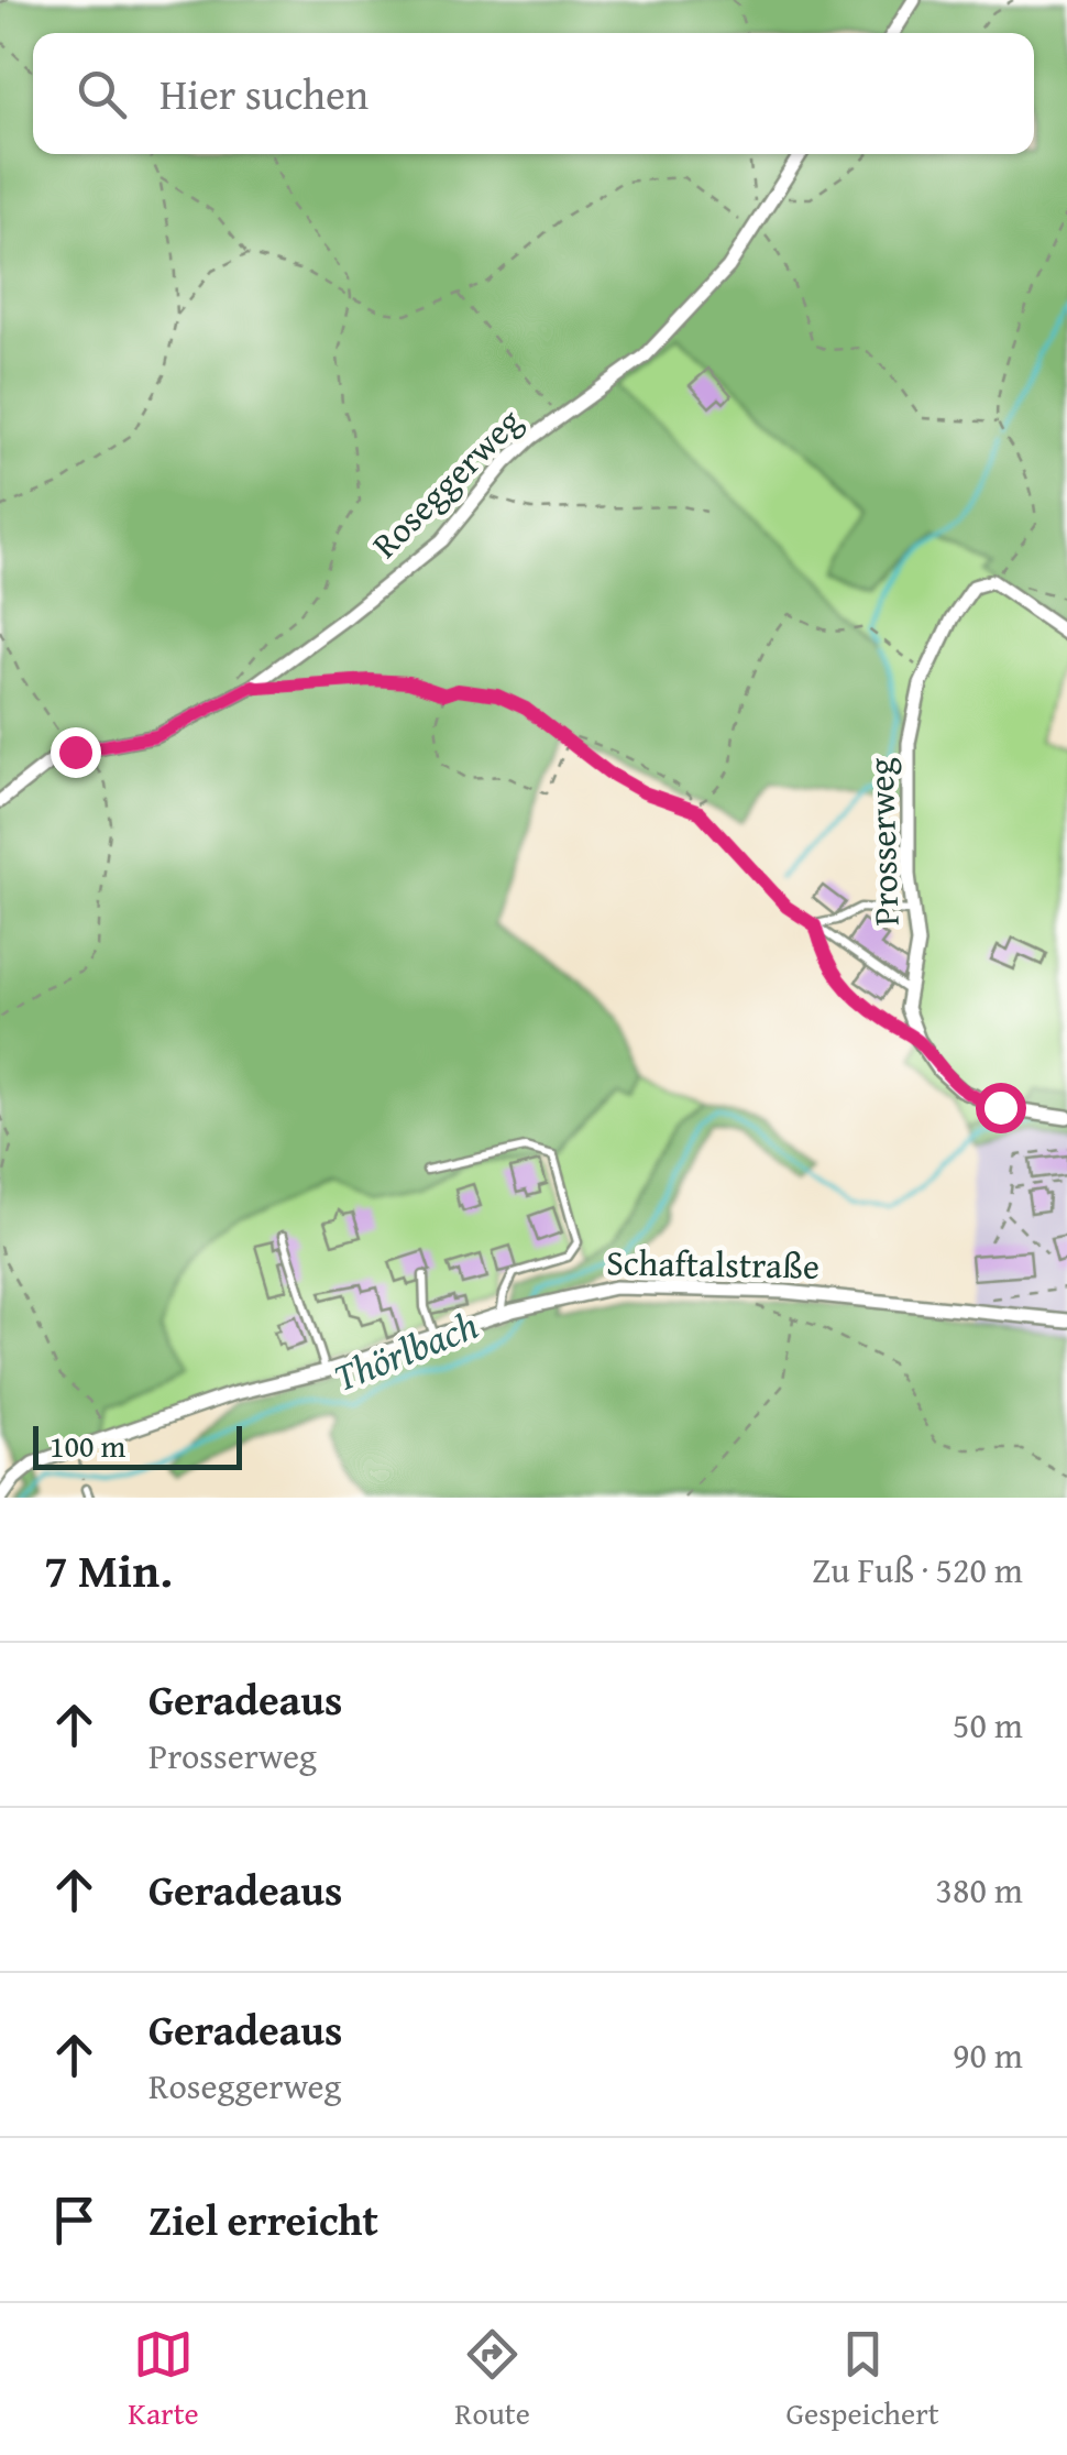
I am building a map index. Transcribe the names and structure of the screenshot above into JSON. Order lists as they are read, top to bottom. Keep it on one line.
{"streets":{"street":["Roseggerweg","Prosserweg","Schaftalstraße"]},"water":["Thörlbach"],"scale_bar":"100 m","page":{"search":"Hier suchen","scale":"100 m","heading":["7 Min.","Zu Fuß · 520 m"],"list":[["Geradeaus","Prosserweg","50 m"],["Geradeaus","380 m"],["Geradeaus","Roseggerweg","90 m"],"Ziel erreicht"],"nav":["Karte","Route","Gespeichert"]}}
